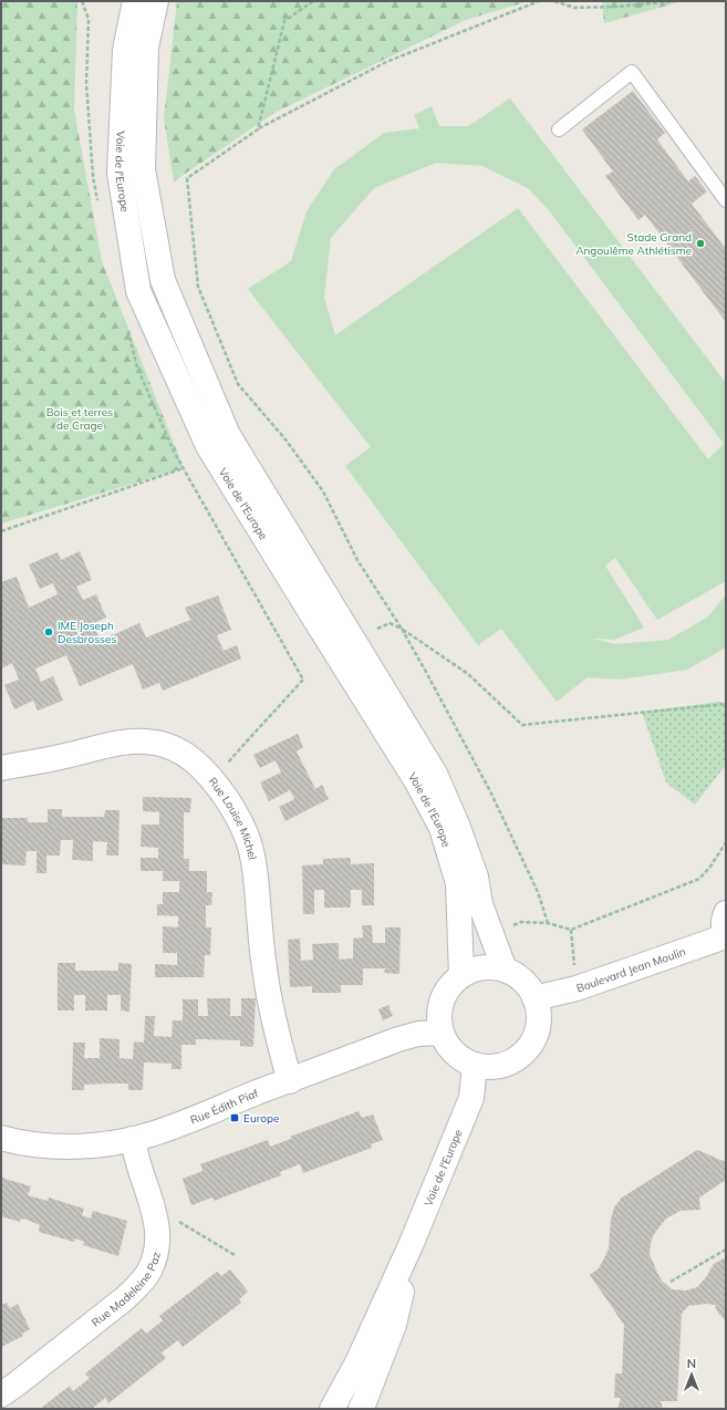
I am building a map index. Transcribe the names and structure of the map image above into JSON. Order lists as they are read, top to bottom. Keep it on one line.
{"streets":{"main road":["Voie de l'Europe","Rue Louise Michel","Boulevard Jean Moulin","Rue Édith Piaf","Rue Madeleine Paz"]},"crossings":[["Voie de l'Europe","Boulevard Jean Moulin"],["Voie de l'Europe","Rue Édith Piaf"],["Rue Louise Michel","Rue Édith Piaf"],["Boulevard Jean Moulin","Rue Édith Piaf"],["Rue Édith Piaf","Rue Madeleine Paz"]],"parks":["Bois et terres de Crage"],"places":{"other":["Stade Grand Angoulême Athlétisme","IME Joseph Desbrosses"],"transit":["Europe"]},"north":"top"}
